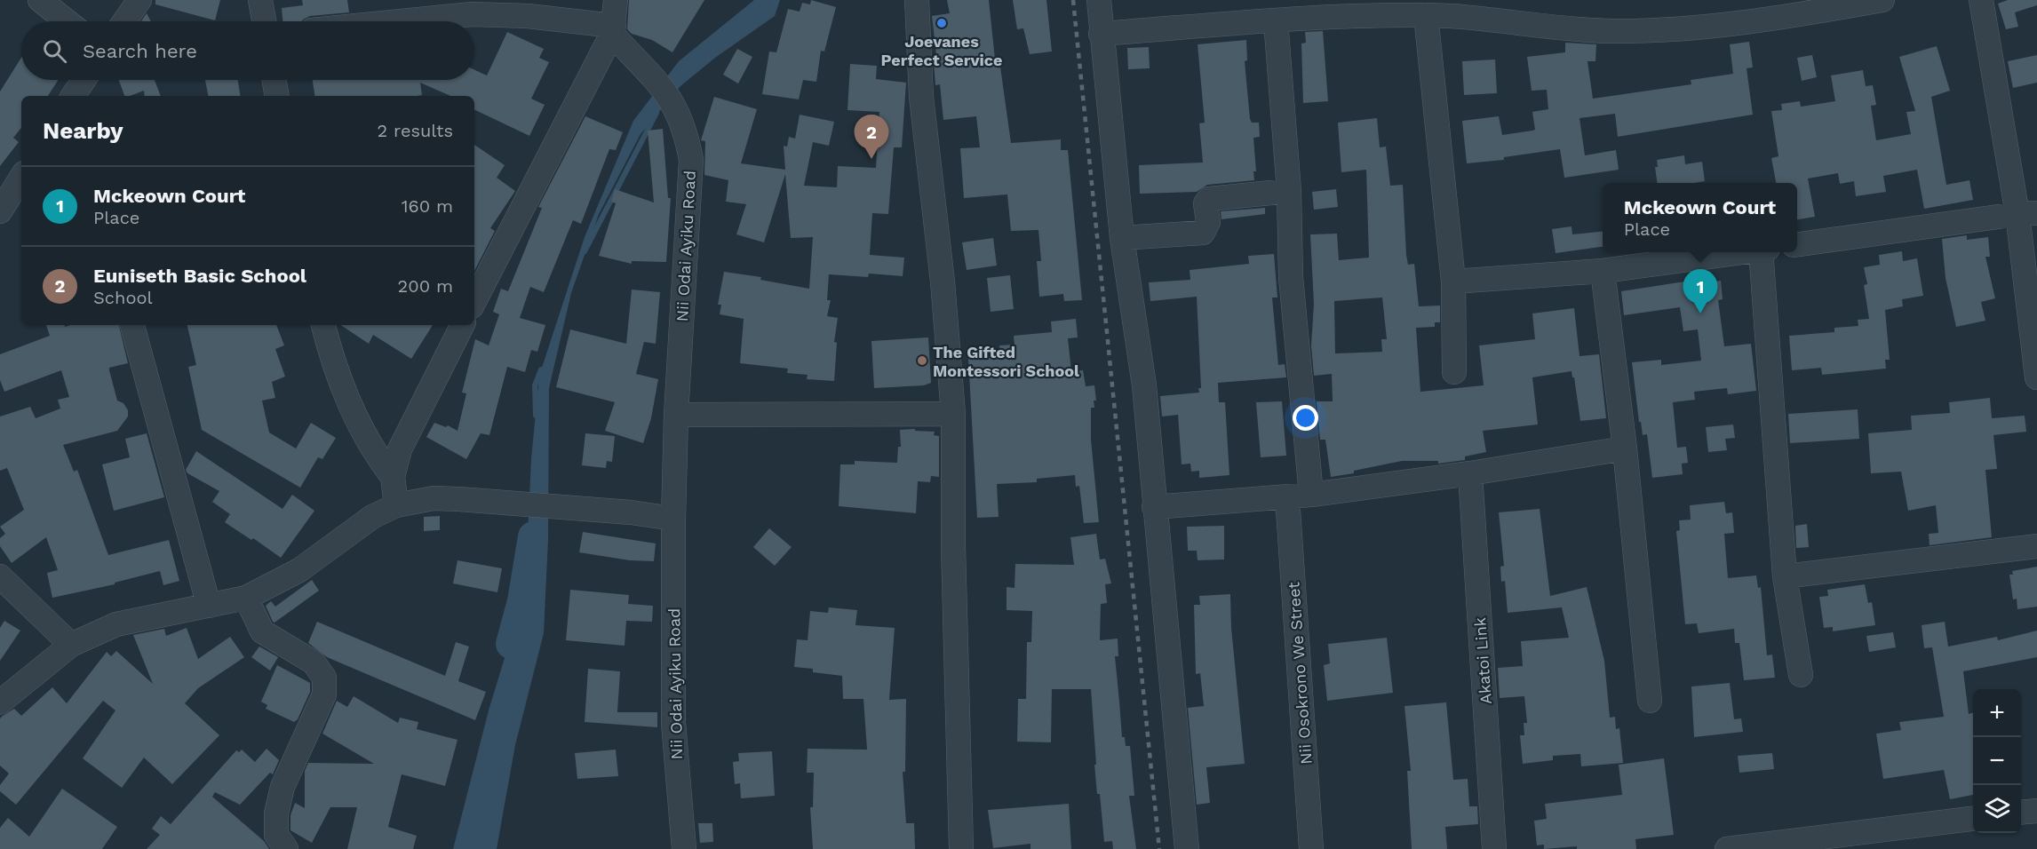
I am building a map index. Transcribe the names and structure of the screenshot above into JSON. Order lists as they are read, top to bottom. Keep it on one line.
{"streets":{"street":["Nii Odai Ayiku Road","Akatoi Link","Nii Osokrono We Street"]},"places":["Joevanes Perfect Service","The Gifted Montessori School"],"page":{"search":"Search here","heading":["Nearby","2 results"],"pins":["2","1"],"list":[{"mark":"1","name":"Mckeown Court","note":"Place","value":"160 m"},{"mark":"2","name":"Euniseth Basic School","note":"School","value":"200 m"}],"popup":["Mckeown Court","Place"],"map_buttons":["+","−"]}}
